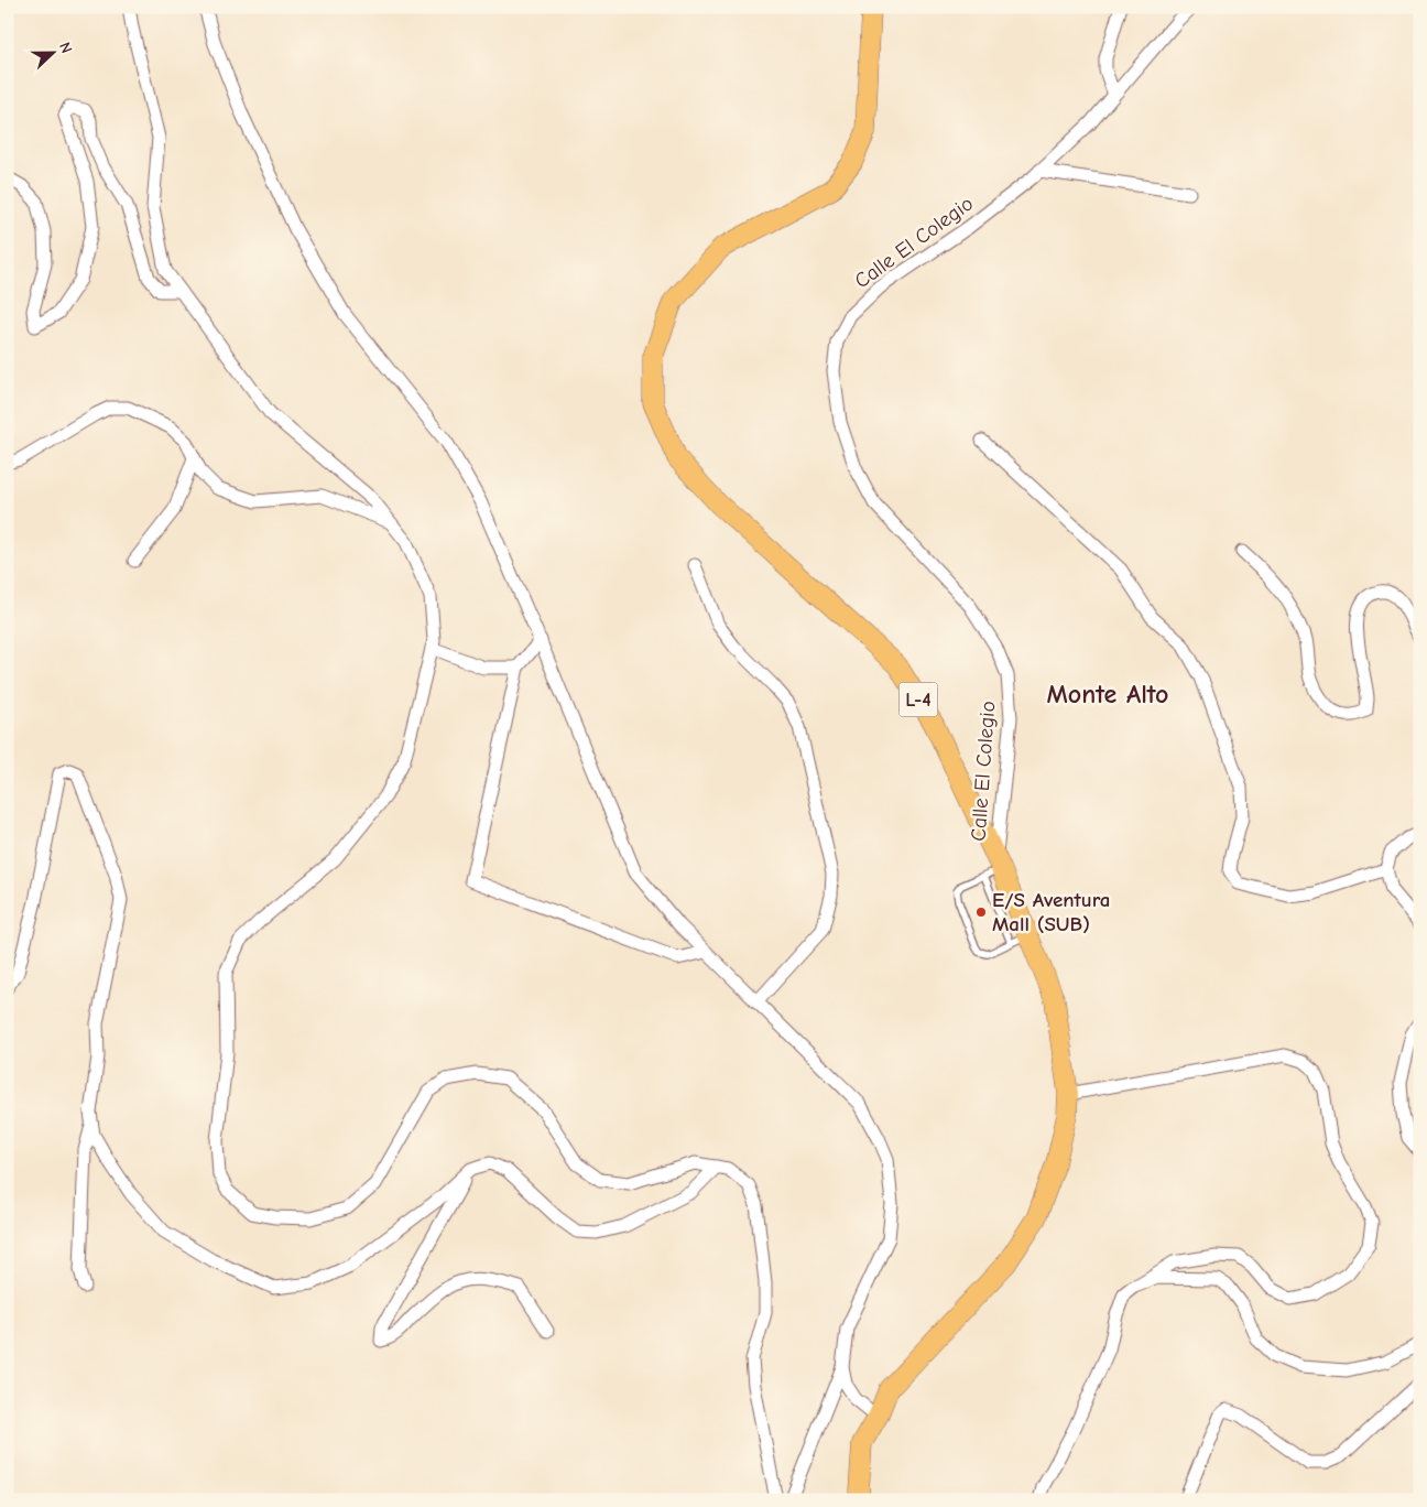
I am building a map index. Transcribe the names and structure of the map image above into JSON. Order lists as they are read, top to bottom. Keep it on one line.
{"streets":{"main road":["L-4"],"street":["Calle El Colegio"]},"crossings":[["Calle El Colegio","L-4"]],"districts":["Monte Alto"],"places":["E/S Aventura Mall (SUB)"],"north":"right"}
